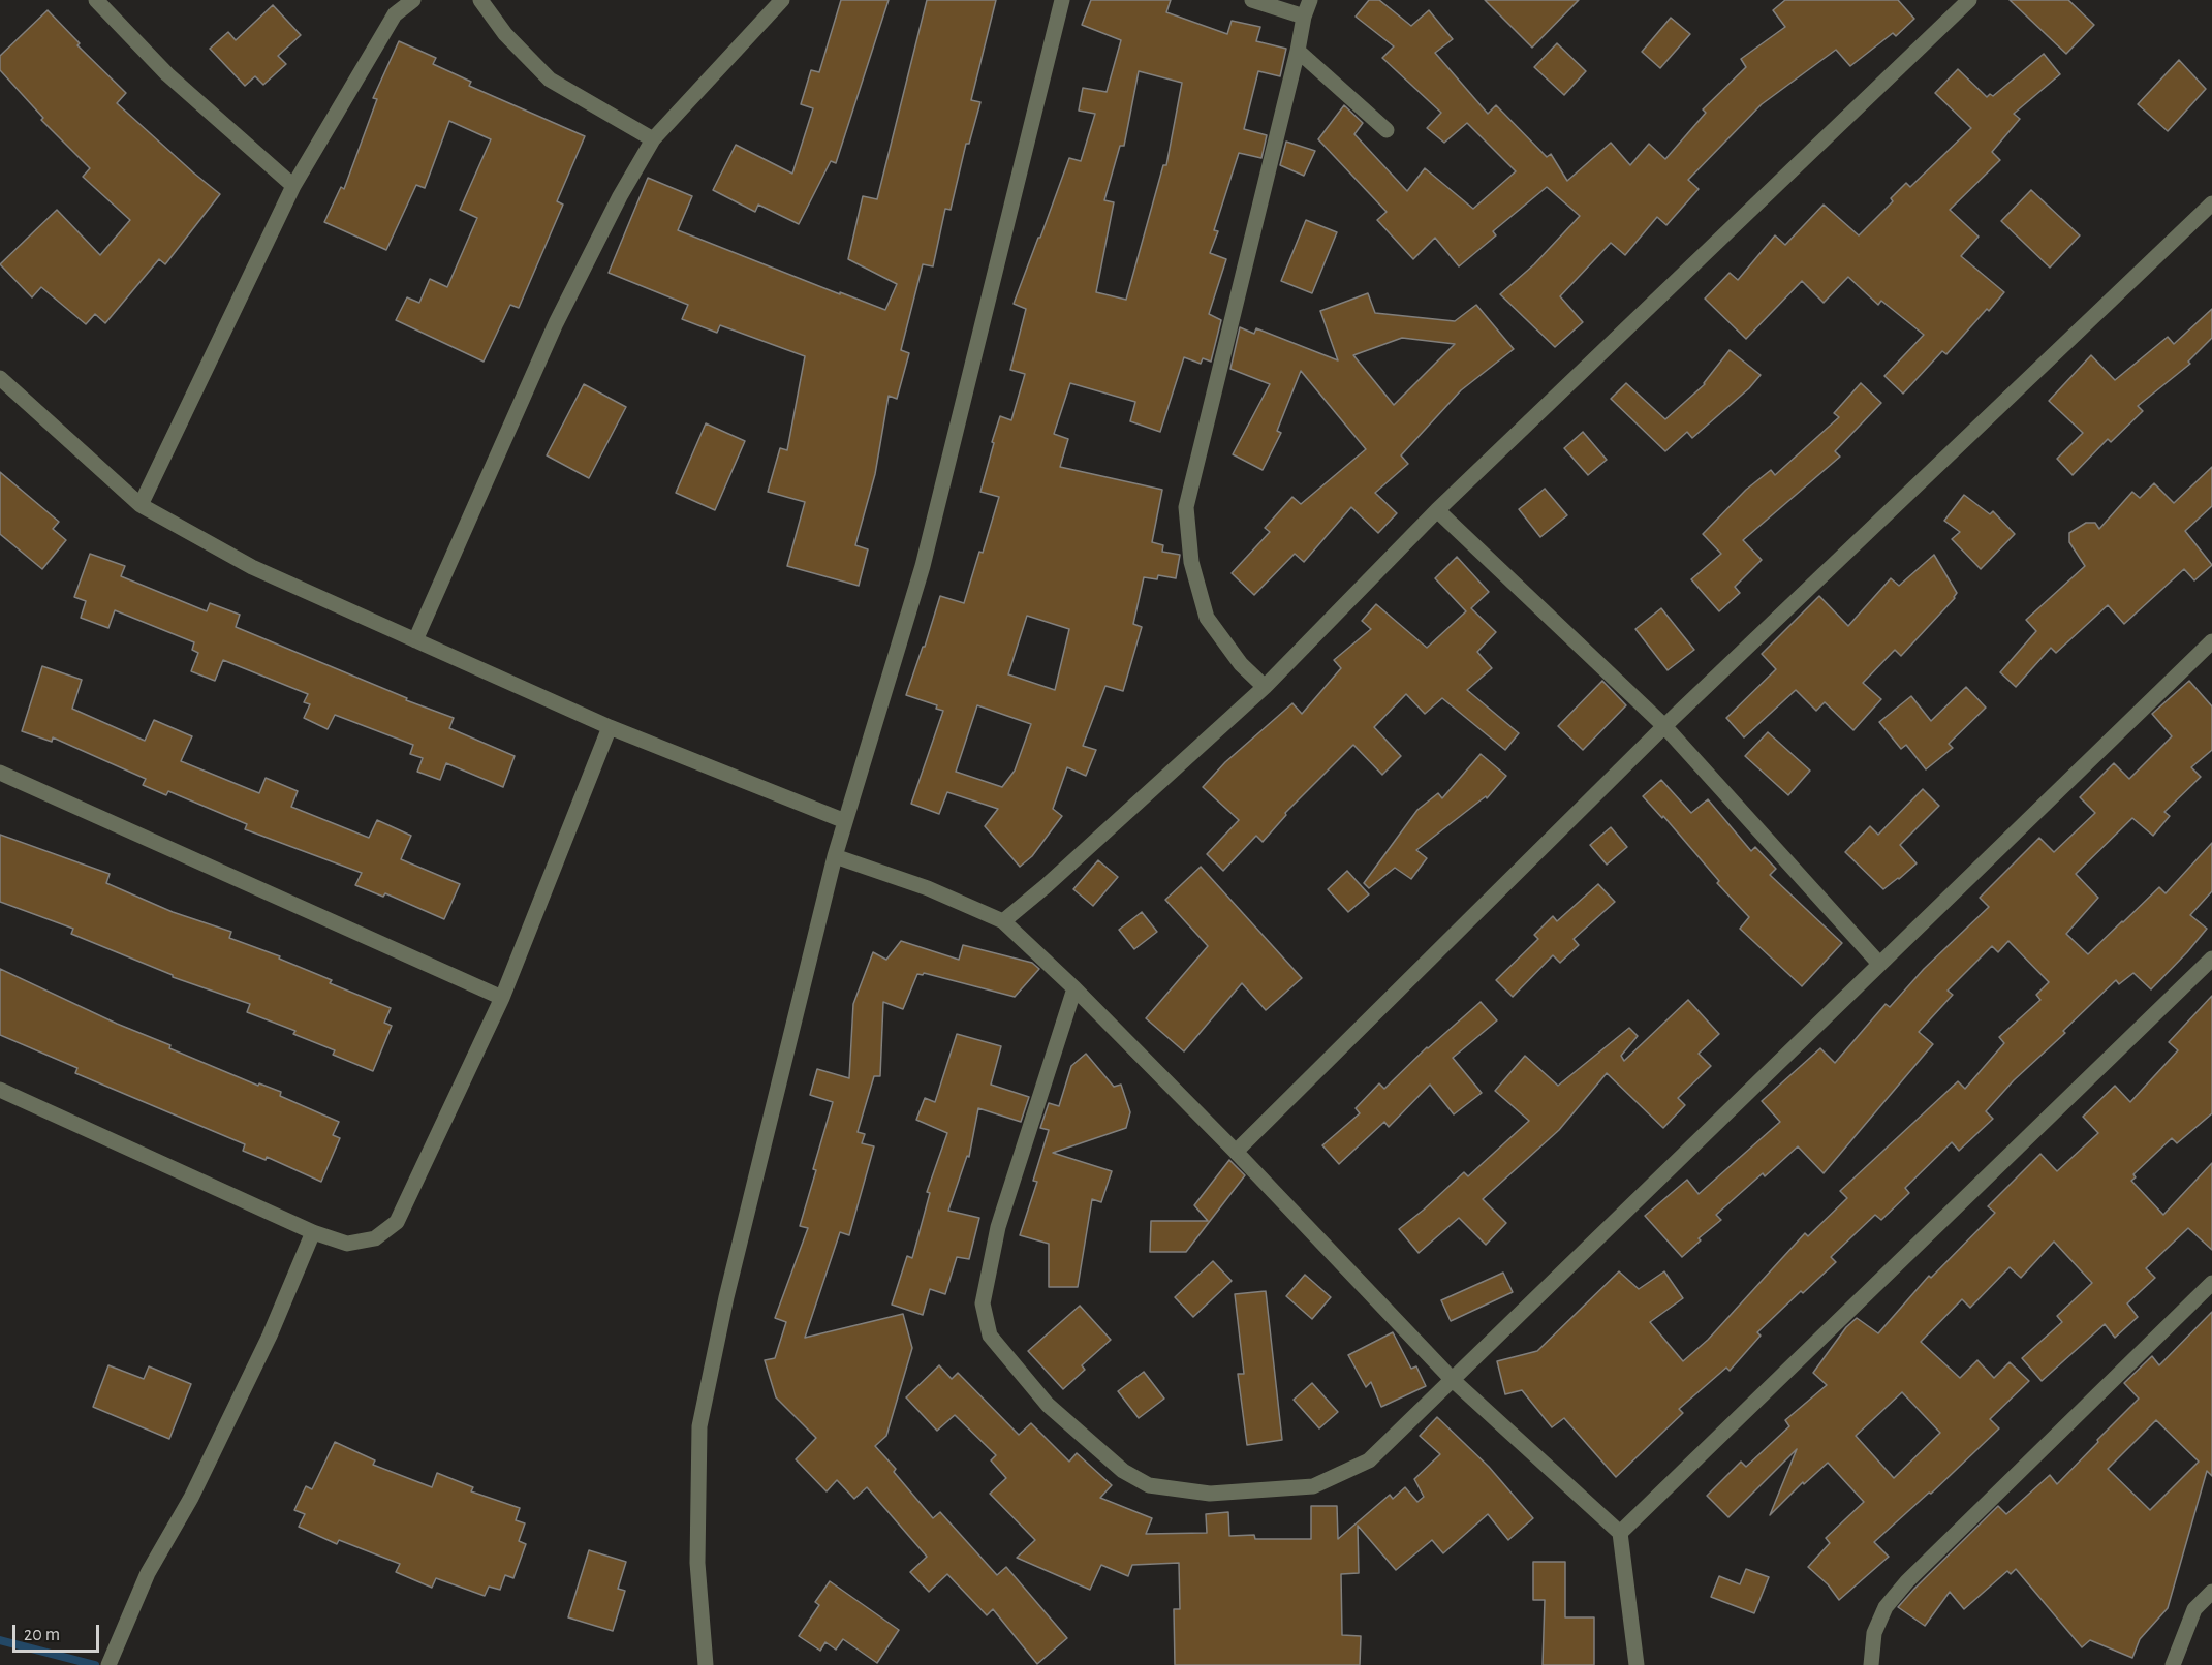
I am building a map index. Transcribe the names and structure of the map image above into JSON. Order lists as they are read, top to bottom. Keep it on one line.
{"scale_bar":"20 m"}
